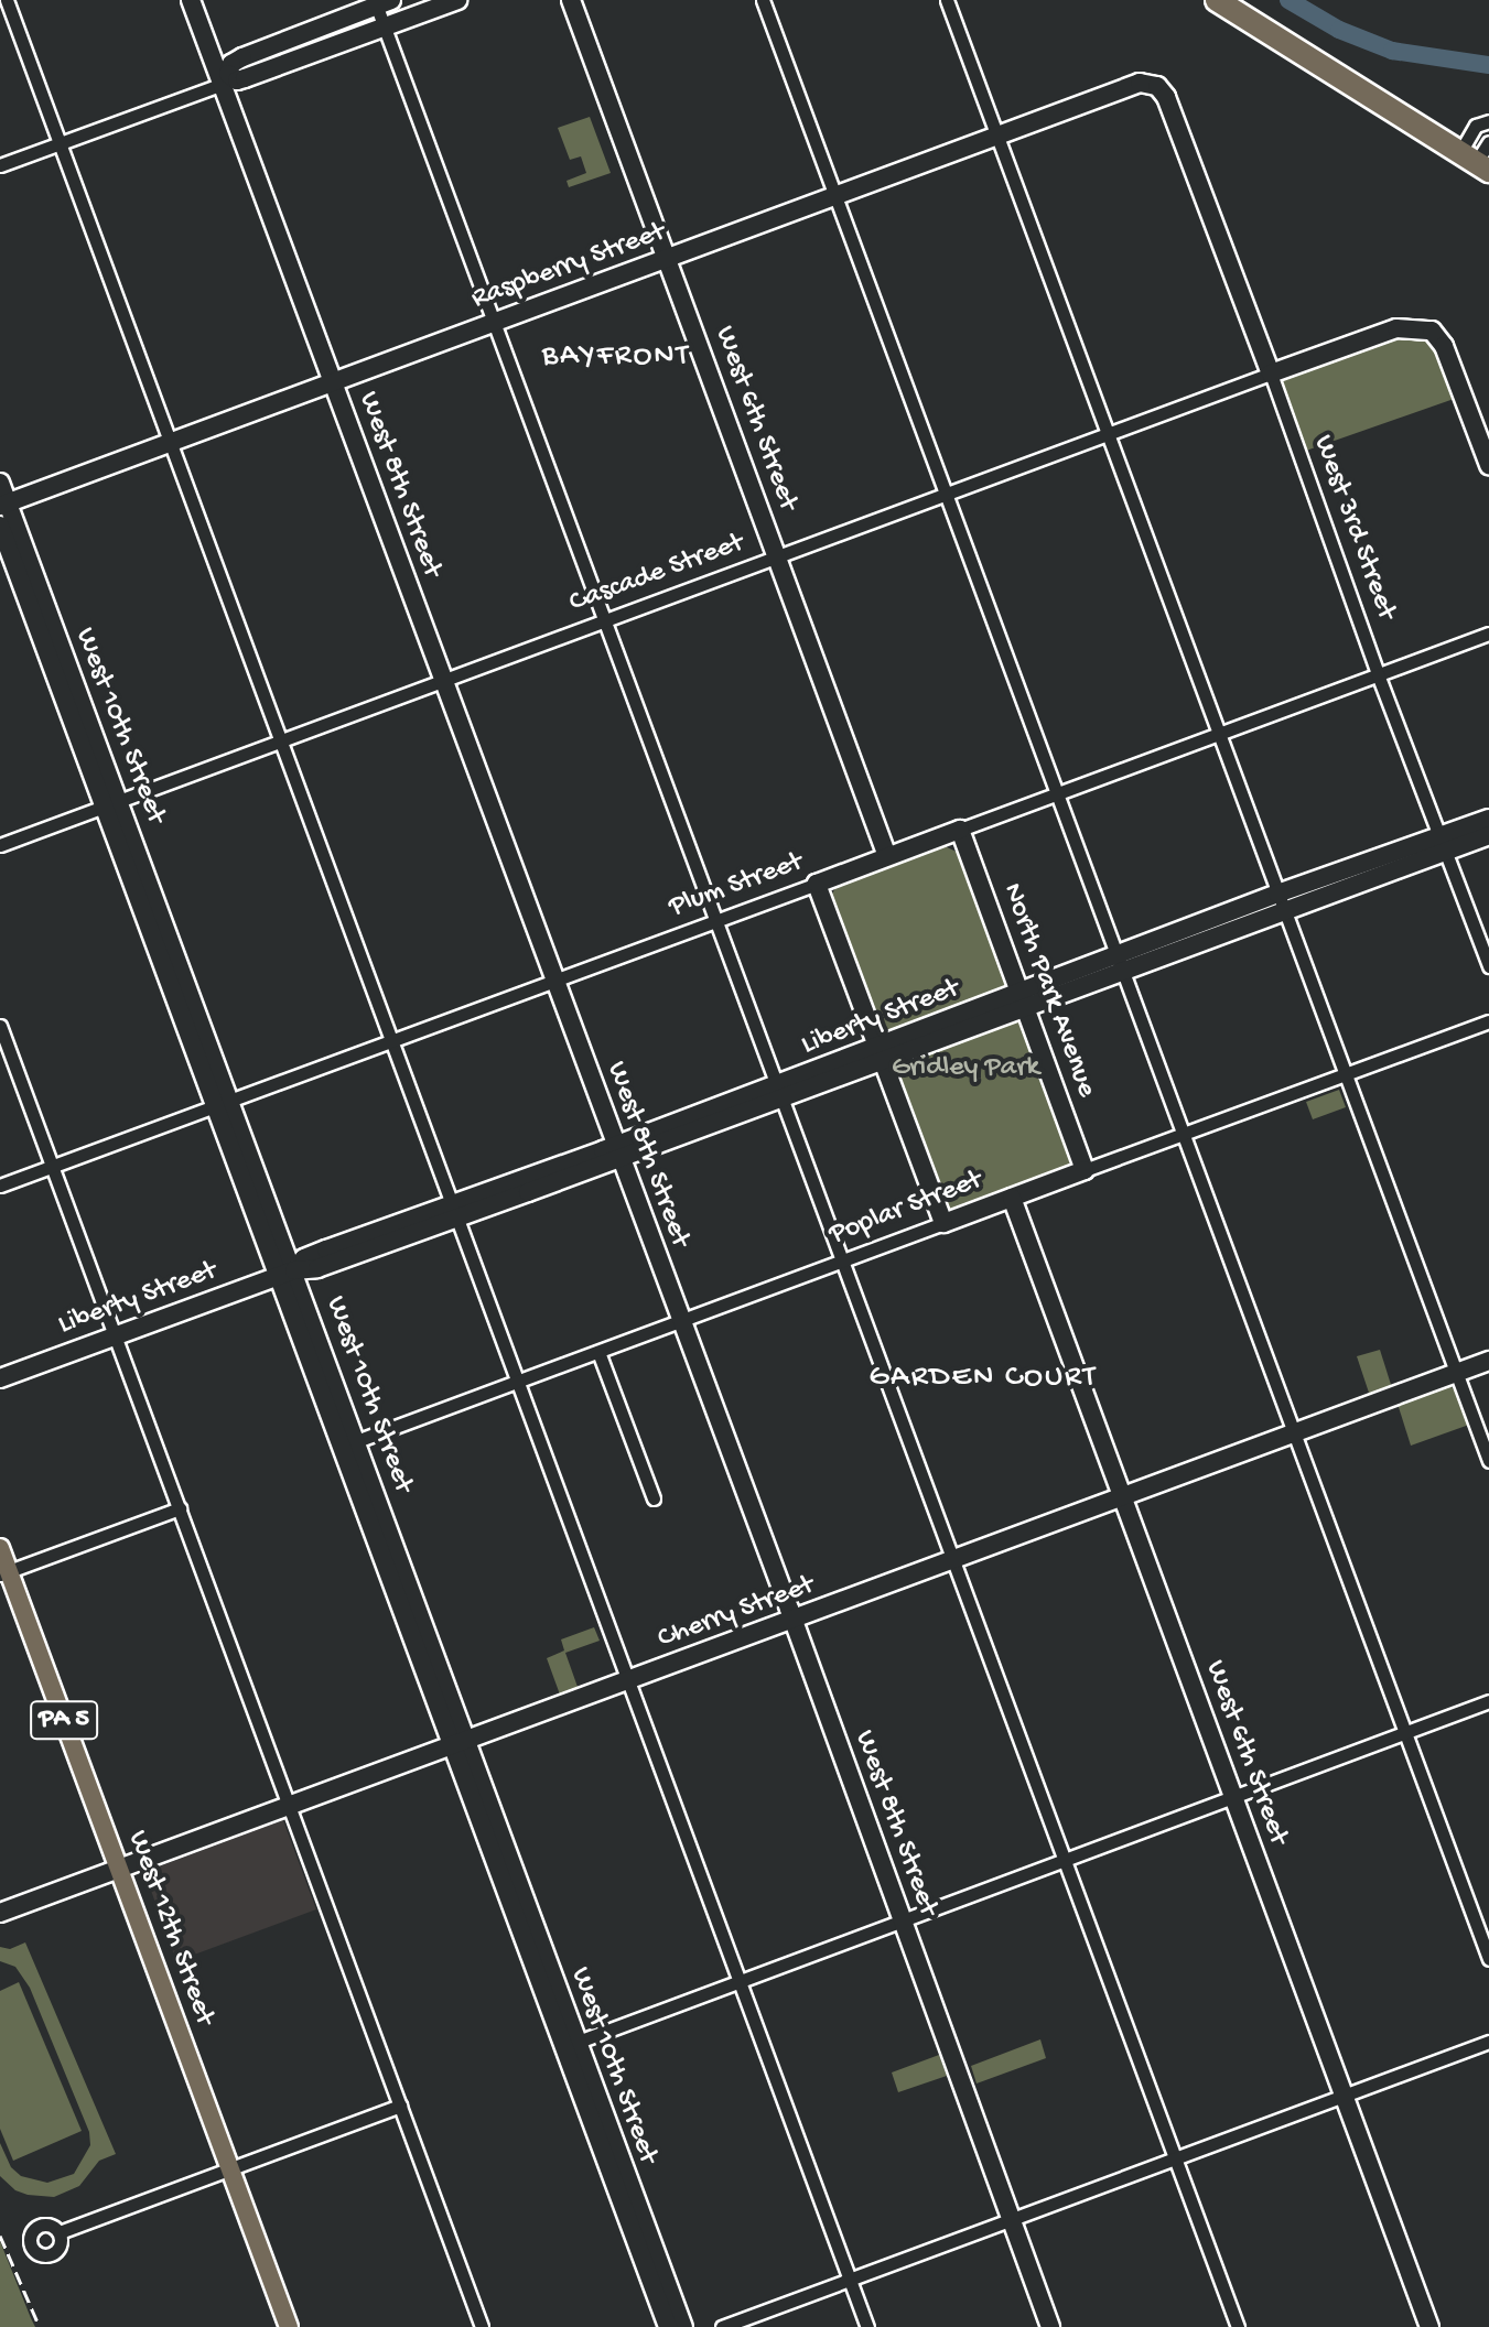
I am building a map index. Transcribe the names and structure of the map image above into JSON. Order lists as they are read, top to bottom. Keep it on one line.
{"streets":{"main road":["PA 5","West 12th Street"],"street":["Raspberry Street","West 6th Street","West 8th Street","West 3rd Street","Cascade Street","West 10th Street","Plum Street","North Park Avenue","Liberty Street","Poplar Street","Cherry Street"]},"crossings":[["Raspberry Street","West 6th Street"],["Raspberry Street","West 8th Street"],["Raspberry Street","West 3rd Street"],["Raspberry Street","West 10th Street"],["West 6th Street","Cascade Street"],["West 6th Street","Plum Street"],["West 6th Street","Poplar Street"],["West 6th Street","Cherry Street"],["West 8th Street","Cascade Street"],["West 8th Street","Plum Street"],["West 8th Street","Liberty Street"],["West 8th Street","Poplar Street"],["West 8th Street","Cherry Street"],["West 3rd Street","Cascade Street"],["West 3rd Street","Plum Street"],["West 3rd Street","Liberty Street"],["Cascade Street","West 10th Street"],["West 10th Street","Plum Street"],["West 10th Street","Liberty Street"],["West 10th Street","Poplar Street"],["West 10th Street","Cherry Street"],["Plum Street","North Park Avenue"],["North Park Avenue","Liberty Street"],["North Park Avenue","Poplar Street"],["Cherry Street","West 12th Street"]],"districts":["BAYFRONT","GARDEN COURT"],"parks":["Gridley Park"]}
